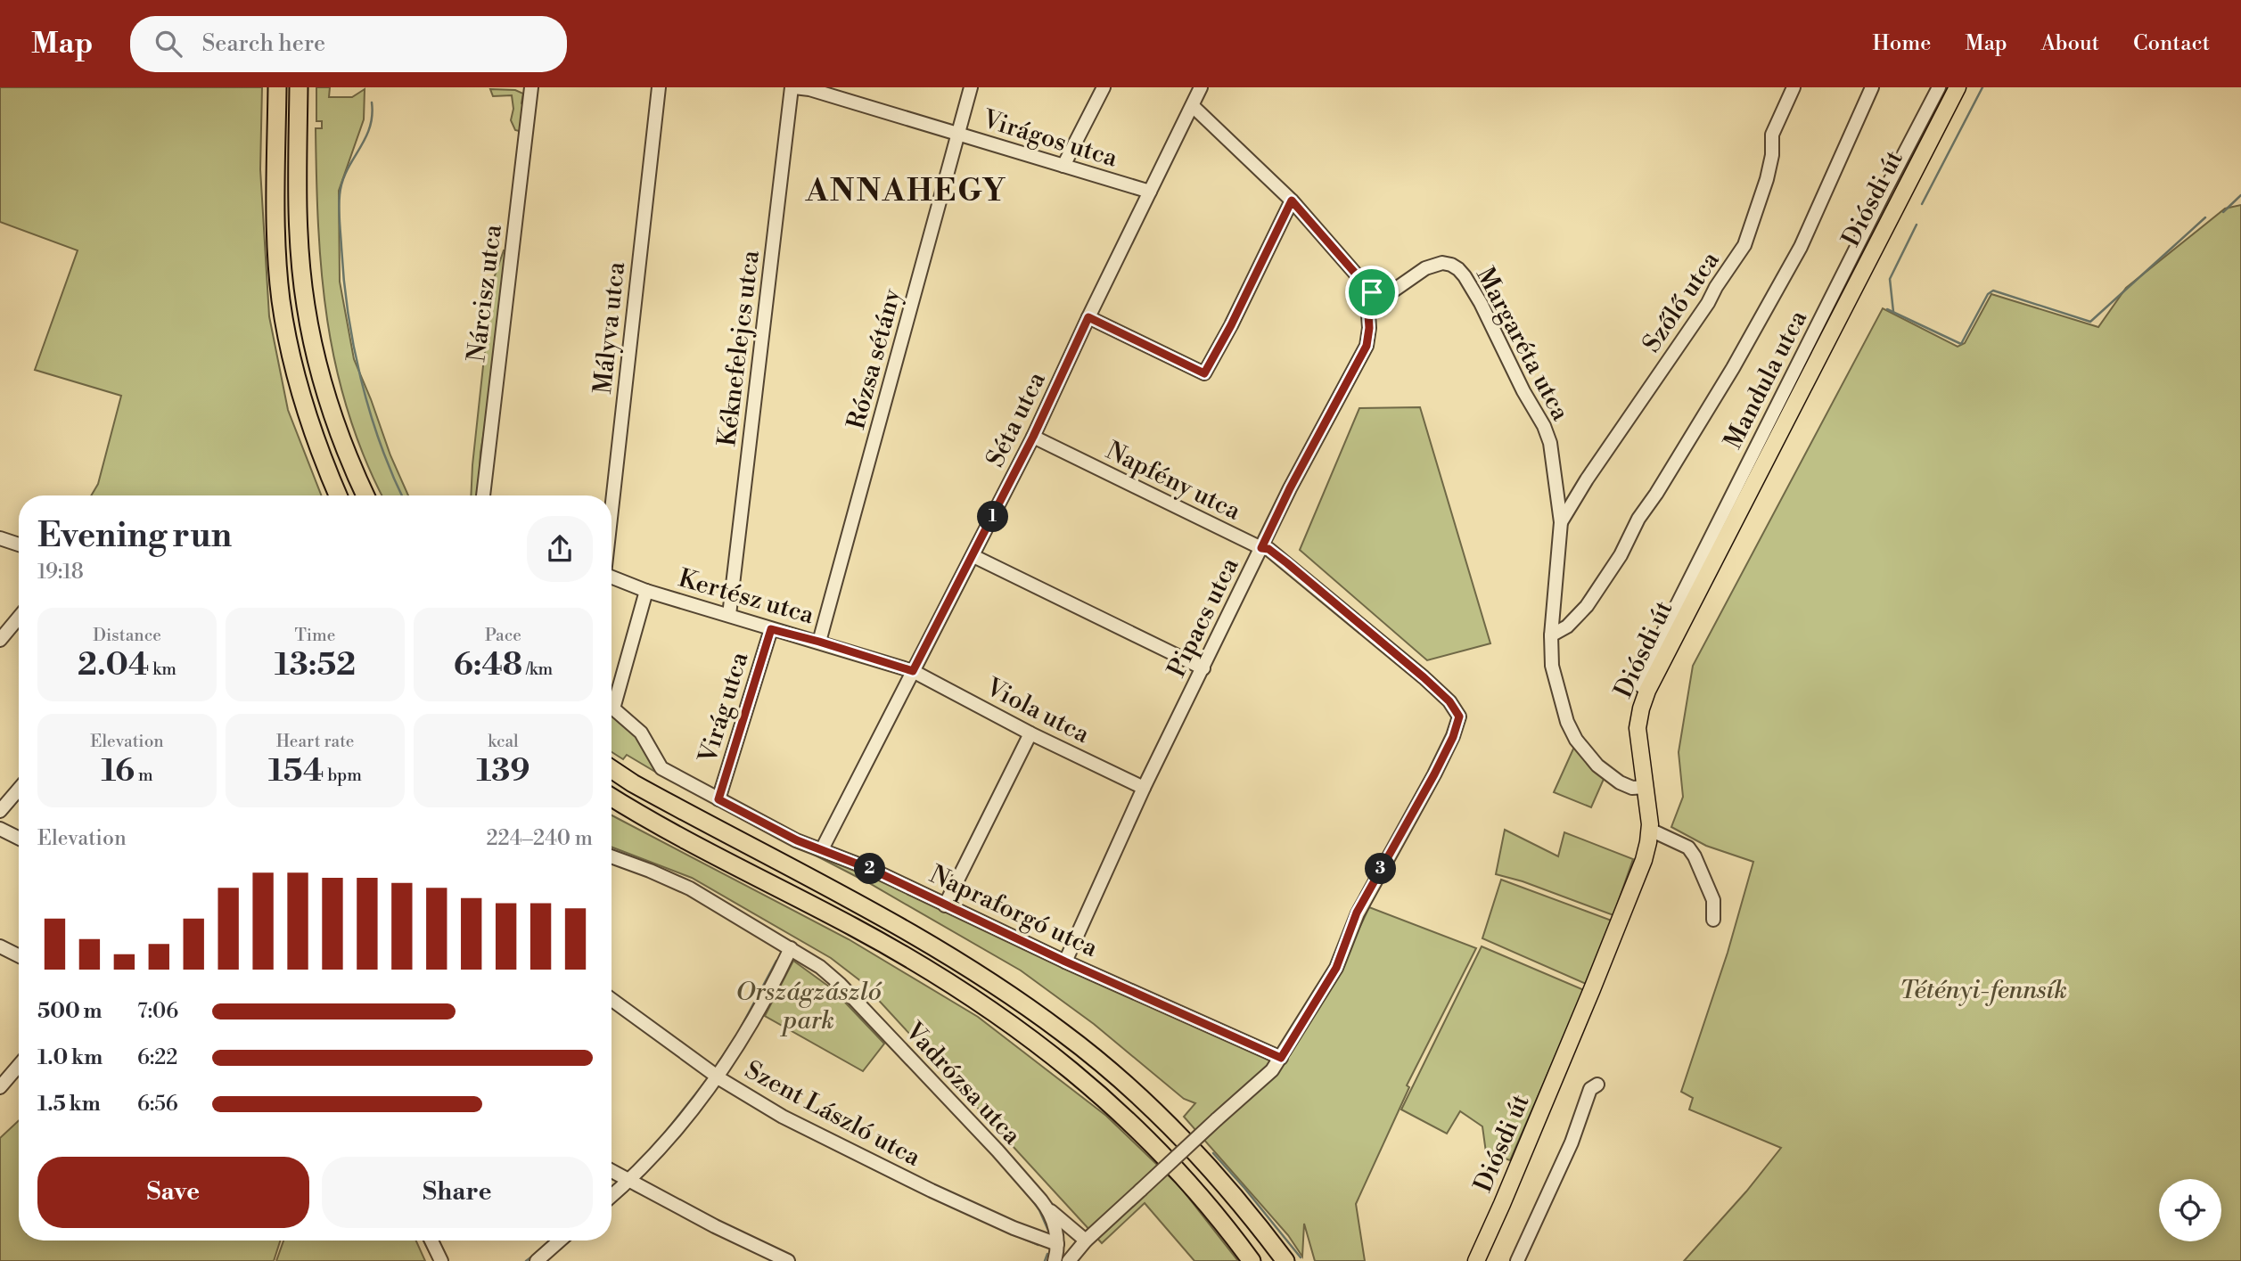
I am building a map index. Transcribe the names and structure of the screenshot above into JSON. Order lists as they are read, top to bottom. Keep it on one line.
{"streets":{"main road":["Diósdi út"],"street":["Virágos utca","Nárcisz utca","Szőlő utca","Mályva utca","Margaréta utca","Kéknefelejcs utca","Rózsa sétány","Mandula utca","Séta utca","Napfény utca","Kertész utca","Pipacs utca","Virág utca","Viola utca","Napraforgó utca","Vadrózsa utca","Szent László utca"]},"crossings":[["Virágos utca","Kéknefelejcs utca"],["Virágos utca","Rózsa sétány"],["Virágos utca","Séta utca"],["Diósdi út","Margaréta utca"],["Diósdi út","Mandula utca"],["Szőlő utca","Margaréta utca"],["Margaréta utca","Mandula utca"],["Margaréta utca","Pipacs utca"],["Kéknefelejcs utca","Kertész utca"],["Rózsa sétány","Kertész utca"],["Séta utca","Napfény utca"],["Séta utca","Kertész utca"],["Séta utca","Viola utca"],["Séta utca","Napraforgó utca"],["Napfény utca","Pipacs utca"],["Napfény utca","Napraforgó utca"],["Kertész utca","Virág utca"],["Kertész utca","Viola utca"],["Kertész utca","Napraforgó utca"],["Pipacs utca","Viola utca"],["Pipacs utca","Napraforgó utca"],["Virág utca","Napraforgó utca"],["Vadrózsa utca","Szent László utca"]],"districts":["ANNAHEGY"],"parks":["Tétényi-fennsík","Országzászló park"],"page":{"header":"Map","search":"Search here","nav":["Home","Map","About","Contact"],"heading":["Evening run","19:18"],"pins":["1","2","3"],"stats":[["Distance","2.04 km"],["Time","13:52"],["Pace","6:48 /km"],["Elevation","16 m"],["Heart rate","154 bpm"],["kcal","139"]],"chart":["Elevation","224–240 m"],"list":[{"name":"500 m","note":"7:06"},{"name":"1.0 km","note":"6:22"},{"name":"1.5 km","note":"6:56"}],"buttons":["Save","Share"]}}
